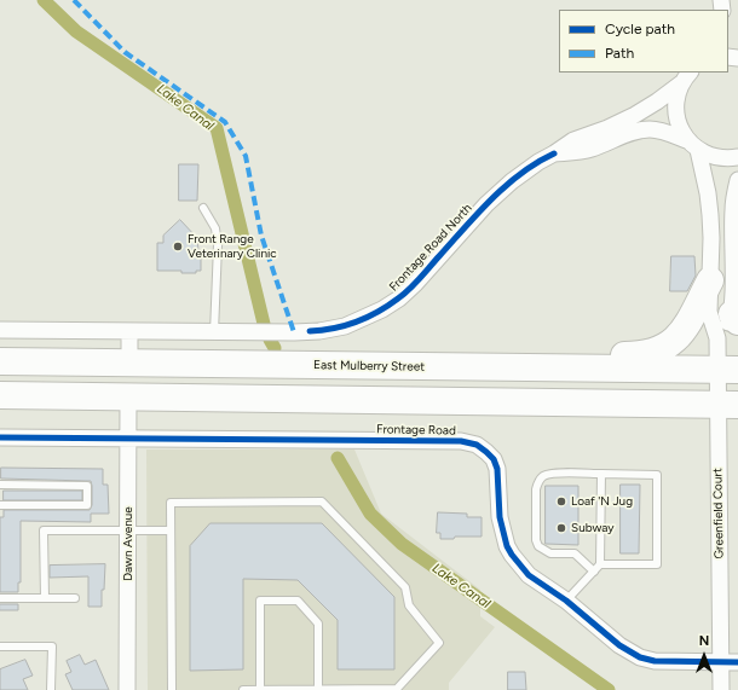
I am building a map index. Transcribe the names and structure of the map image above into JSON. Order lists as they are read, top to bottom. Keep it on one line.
{"streets":{"highway":["East Mulberry Street"],"street":["Frontage Road North","Frontage Road","Greenfield Court","Dawn Avenue"]},"crossings":[["East Mulberry Street","Greenfield Court"],["Frontage Road","Greenfield Court"],["Frontage Road","Dawn Avenue"]],"water":["Lake Canal"],"places":["Front Range Veterinary Clinic","Loaf 'N Jug","Subway"],"legend":["Cycle path","Path"],"north":"top"}
